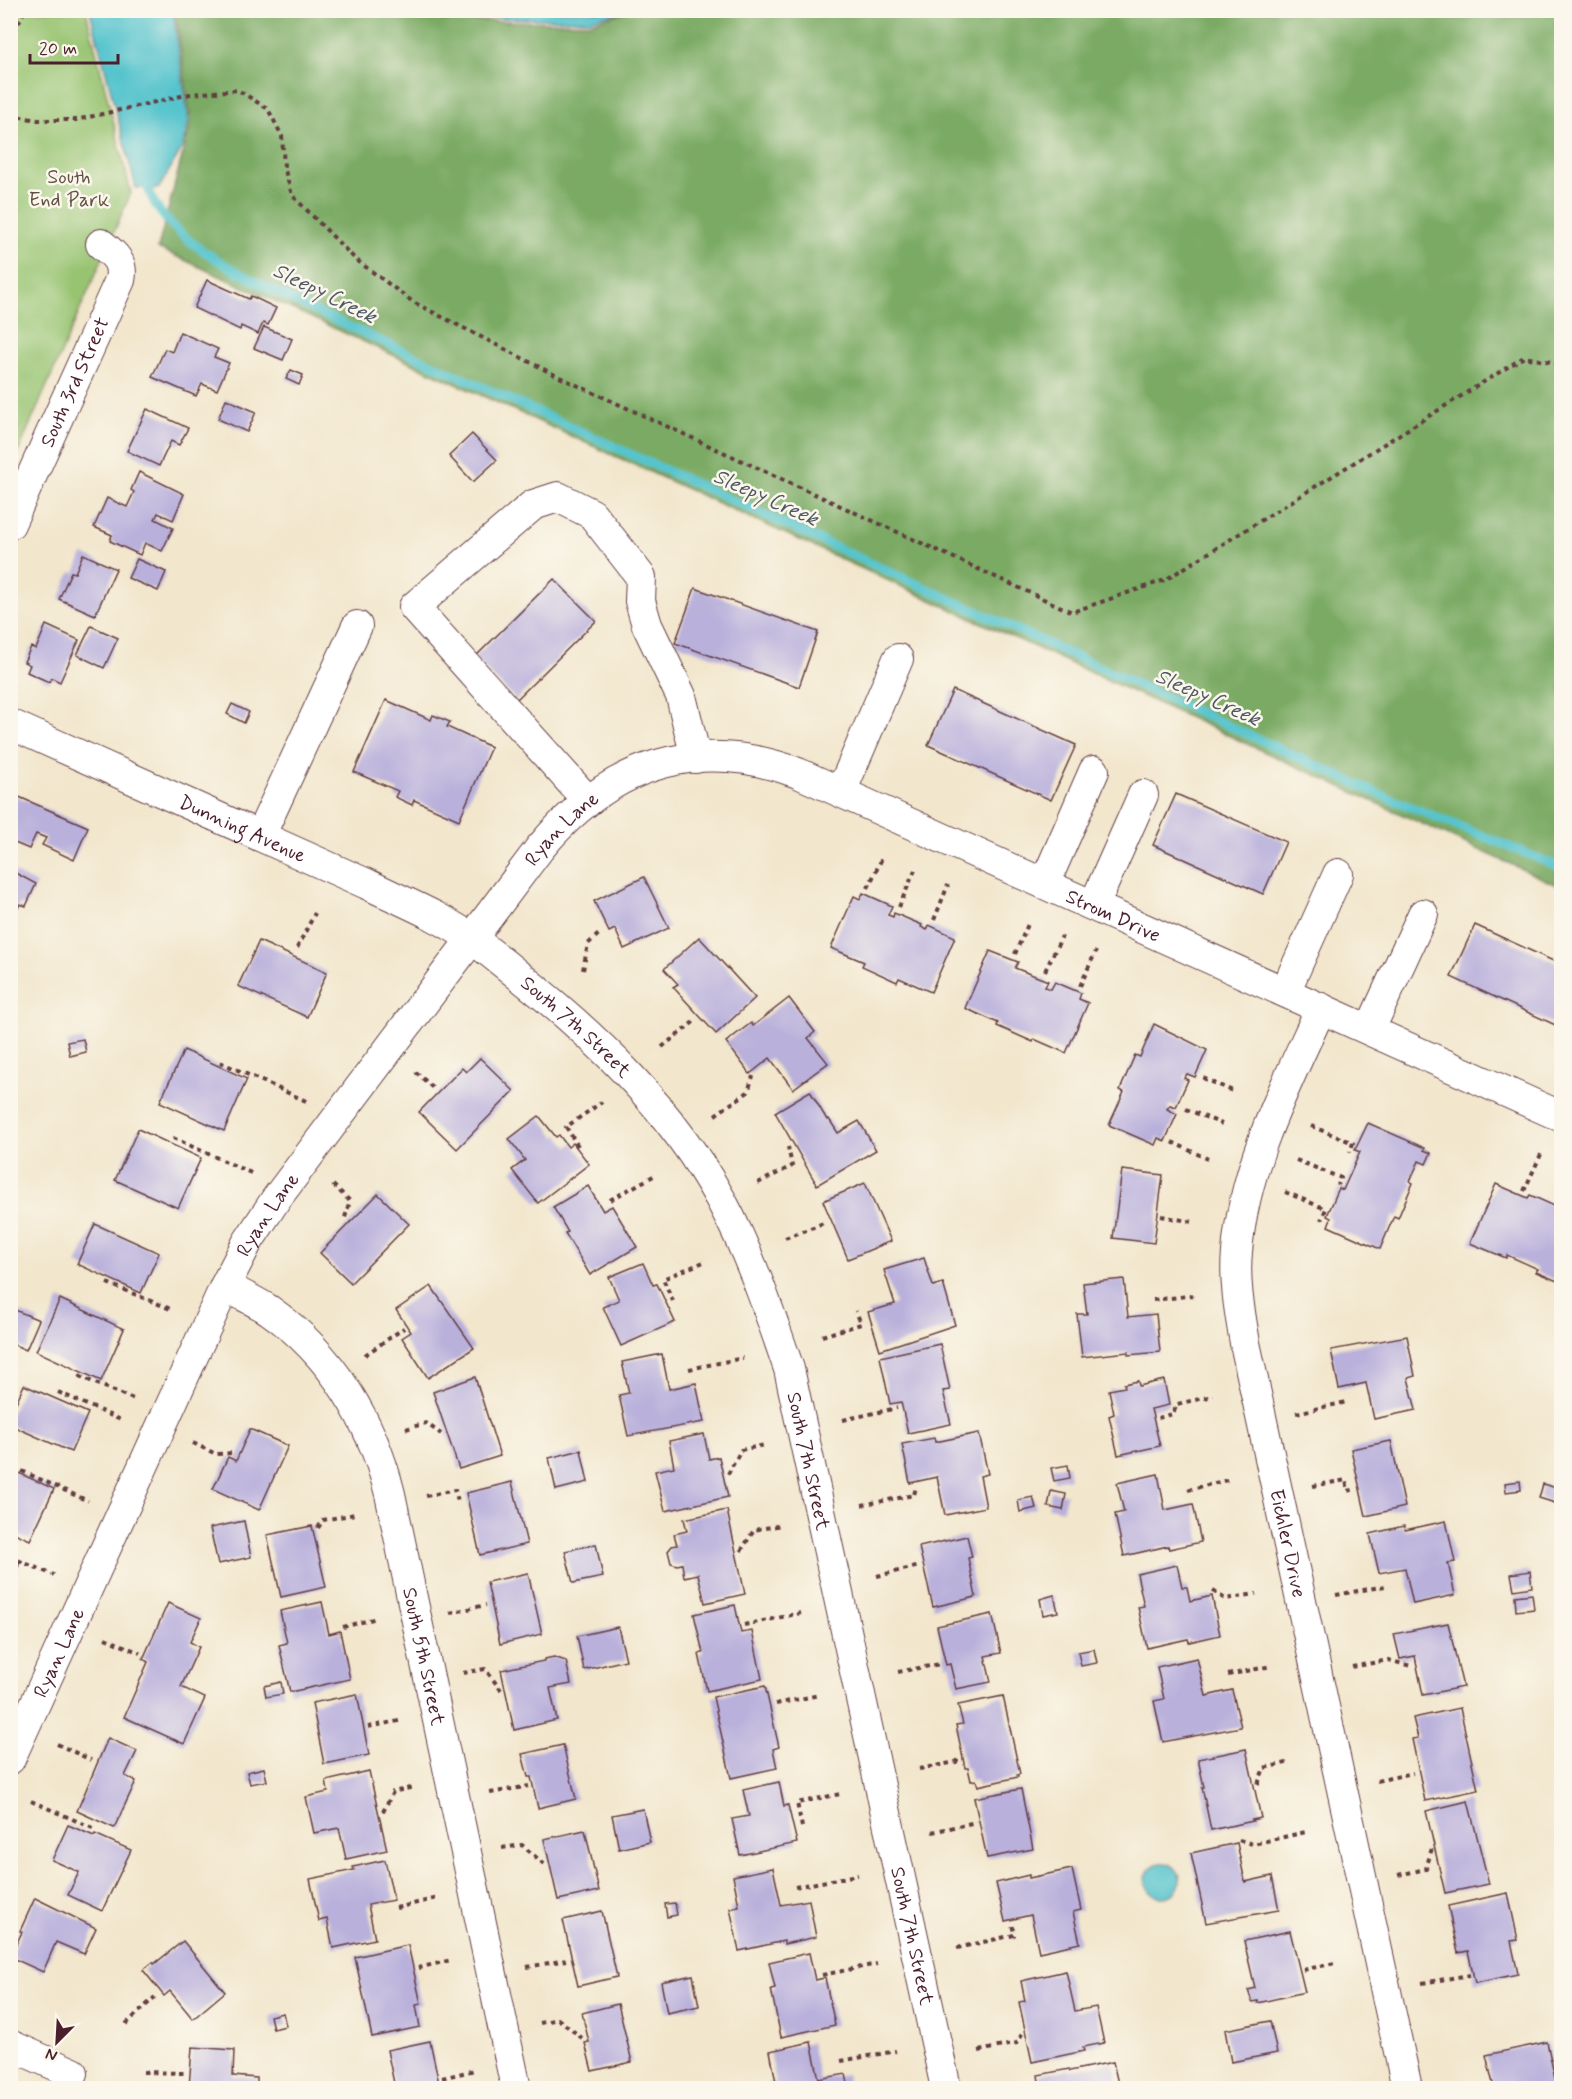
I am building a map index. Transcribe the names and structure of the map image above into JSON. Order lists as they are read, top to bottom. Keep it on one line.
{"streets":{"street":["South 3rd Street","Dunning Avenue","Ryan Lane","Strom Drive","South 7th Street","Eichler Drive","South 5th Street"]},"crossings":[["Dunning Avenue","Ryan Lane"],["Dunning Avenue","South 7th Street"],["Ryan Lane","Strom Drive"],["Ryan Lane","South 7th Street"],["Ryan Lane","South 5th Street"],["Strom Drive","Eichler Drive"]],"water":["Sleepy Creek"],"parks":["South End Park"],"scale_bar":"20 m","north":"bottom left"}
